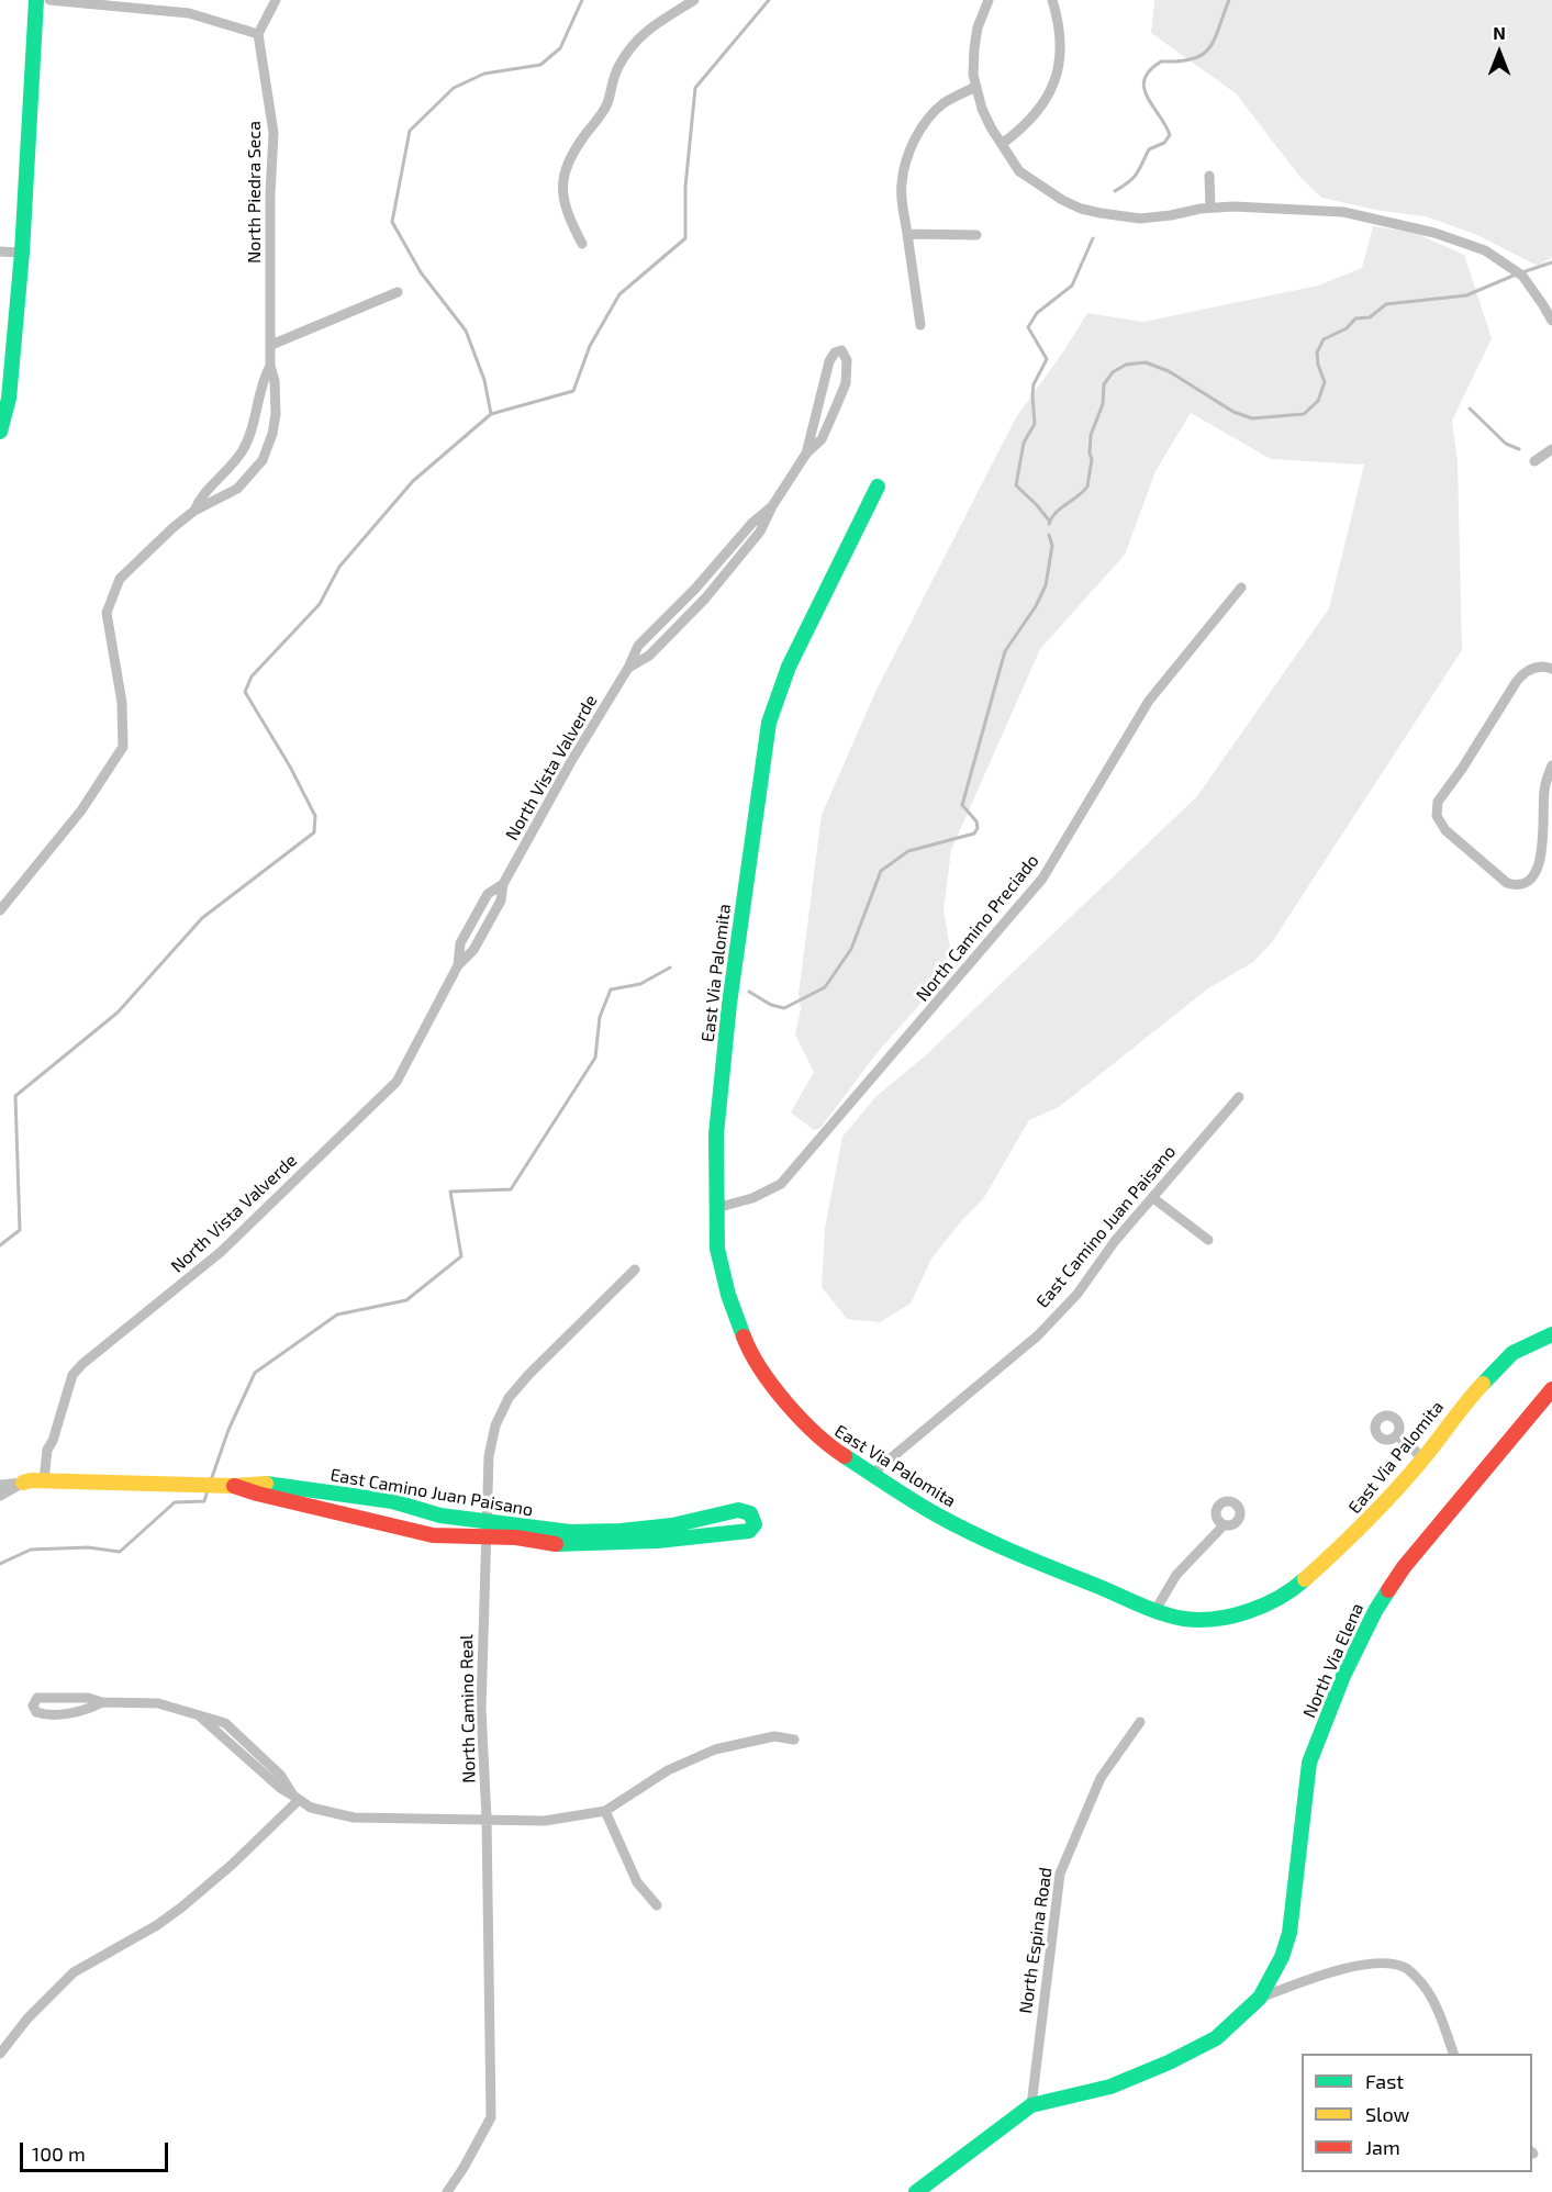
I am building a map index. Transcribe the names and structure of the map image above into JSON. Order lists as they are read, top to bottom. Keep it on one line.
{"streets":{"street":["North Piedra Seca","North Vista Valverde","North Camino Preciado","East Via Palomita","East Camino Juan Paisano","North Via Elena","North Camino Real","North Espina Road"]},"crossings":[["North Vista Valverde","East Camino Juan Paisano"],["North Camino Preciado","East Via Palomita"],["East Via Palomita","East Camino Juan Paisano"],["East Camino Juan Paisano","North Camino Real"]],"legend":["Fast","Slow","Jam"],"scale_bar":"100 m","north":"top"}
